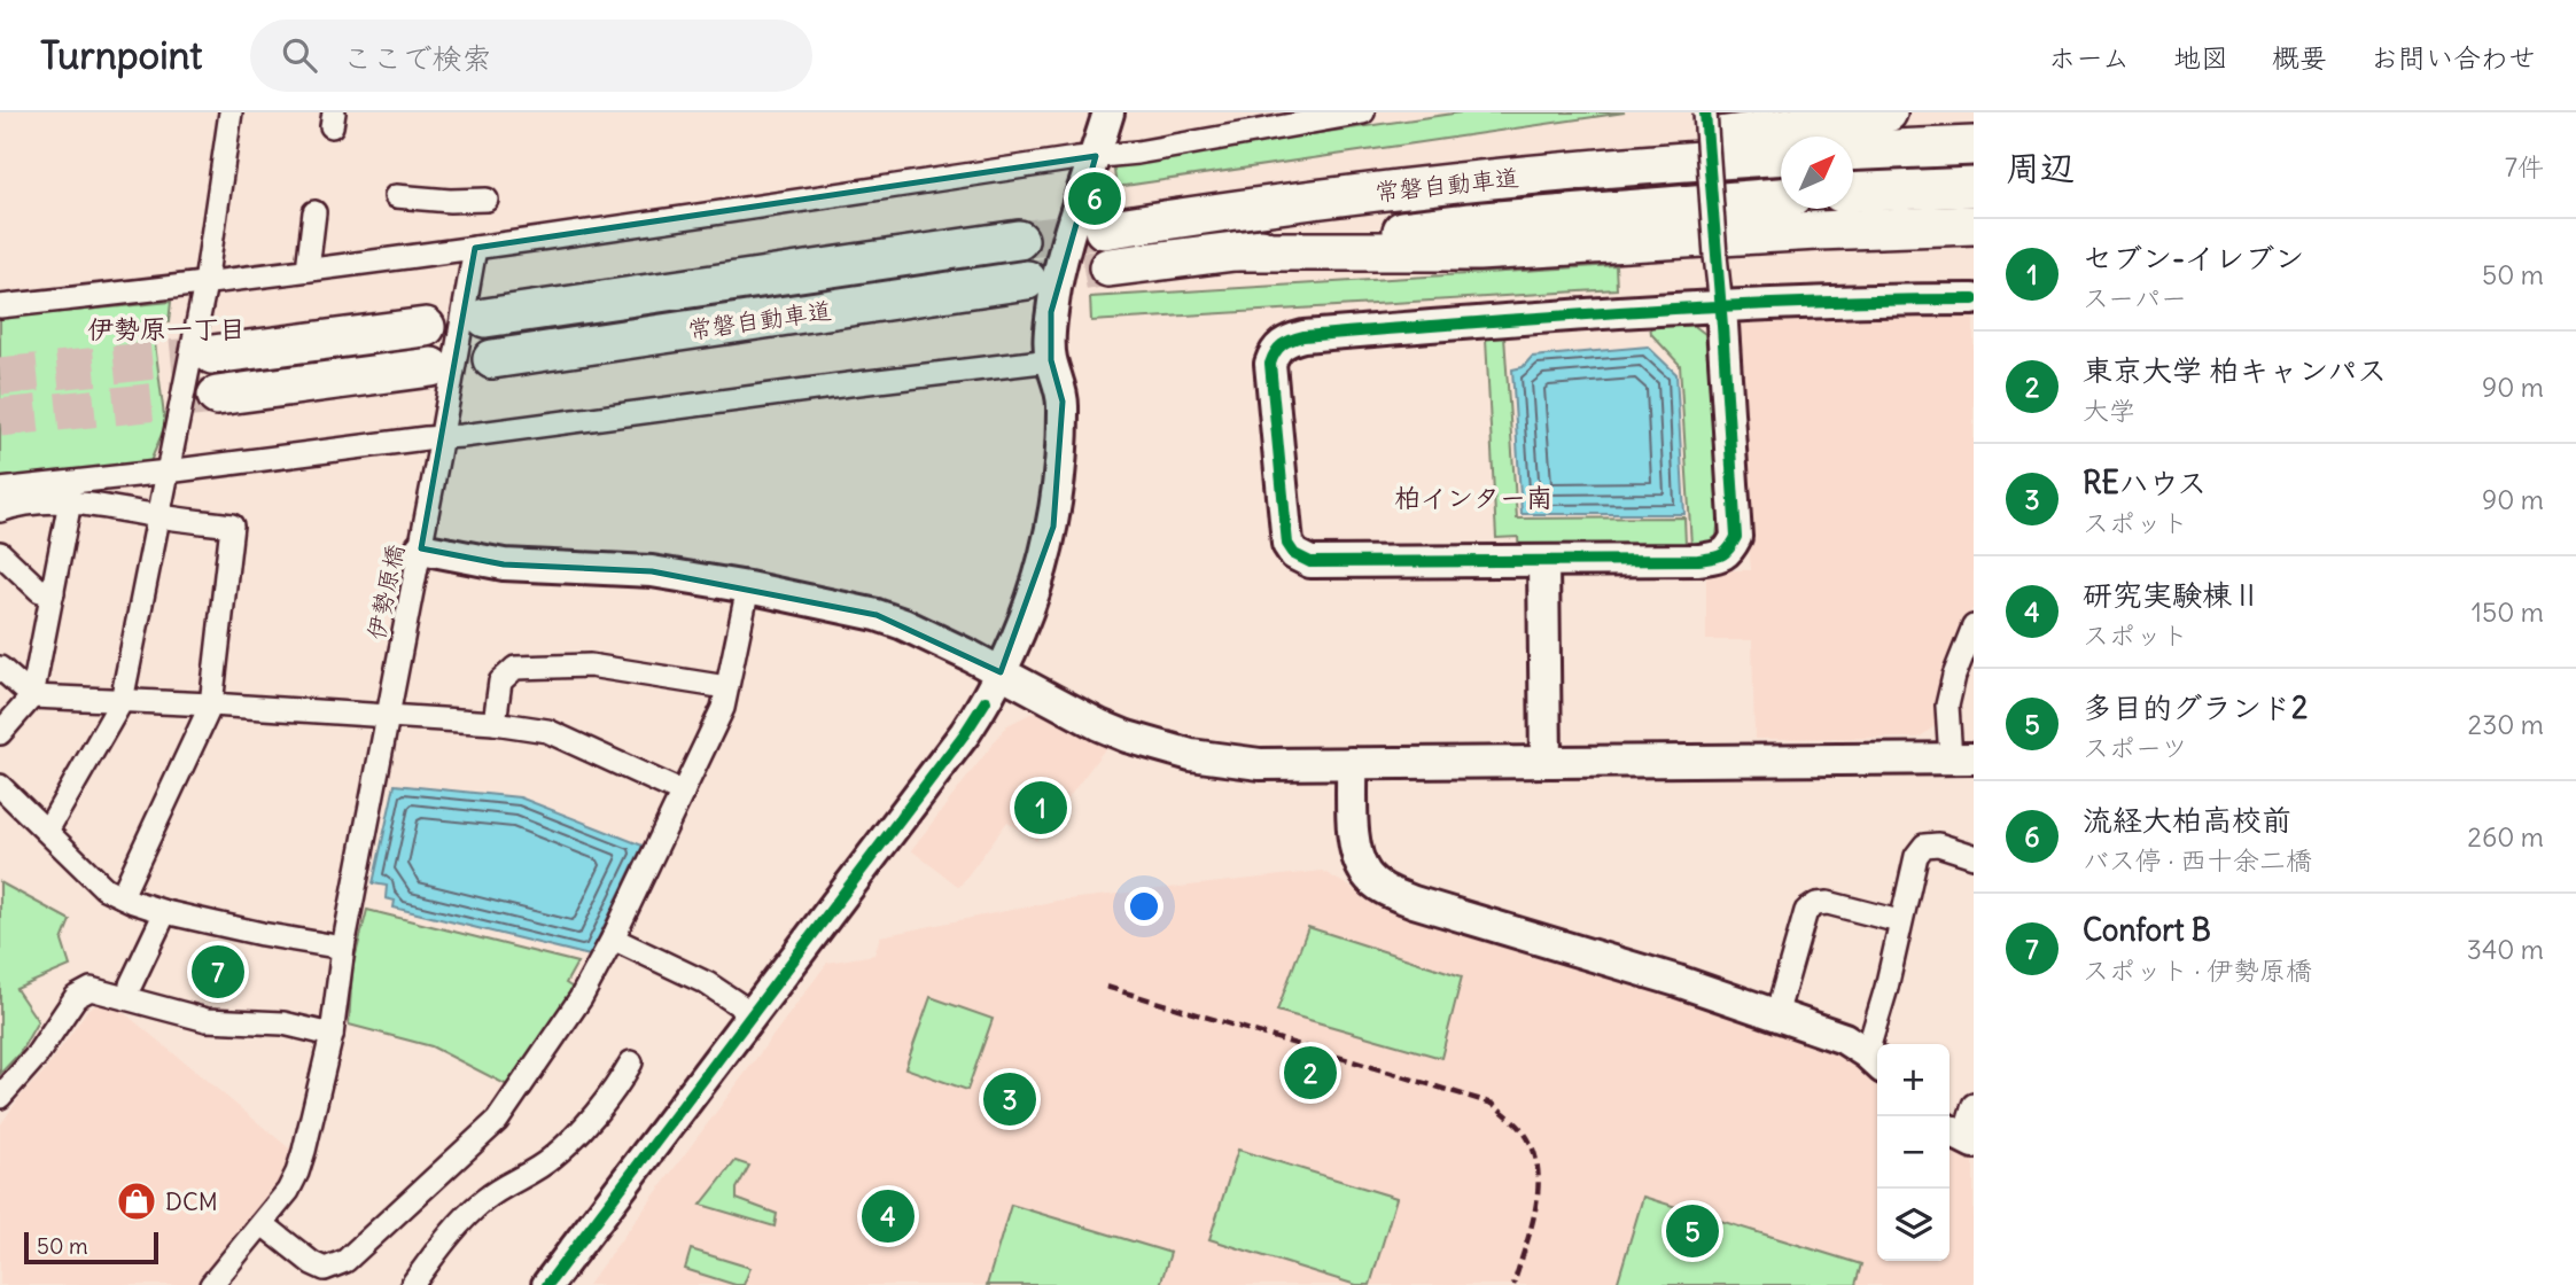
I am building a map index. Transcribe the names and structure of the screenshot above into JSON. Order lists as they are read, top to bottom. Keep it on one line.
{"streets":{"highway":["常磐自動車道"],"street":["伊勢原橋"]},"districts":["伊勢原一丁目","柏インター南"],"places":{"shop":["DCM"]},"scale_bar":"50 m","north":"top right","page":{"header":"Turnpoint","search":"ここで検索","nav":["ホーム","地図","概要","お問い合わせ"],"heading":["周辺","7件"],"pins":["6","1","7","2","3","4","5"],"list":[{"mark":"1","name":"セブン-イレブン","note":"スーパー","value":"50 m"},{"mark":"2","name":"東京大学 柏キャンパス","note":"大学","value":"90 m"},{"mark":"3","name":"REハウス","note":"スポット","value":"90 m"},{"mark":"4","name":"研究実験棟Ⅱ","note":"スポット","value":"150 m"},{"mark":"5","name":"多目的グランド2","note":"スポーツ","value":"230 m"},{"mark":"6","name":"流経大柏高校前","note":"バス停 · 西十余二橋","value":"260 m"},{"mark":"7","name":"Confort B","note":"スポット · 伊勢原橋","value":"340 m"}],"map_buttons":["+","−"],"scale":"50 m"}}
